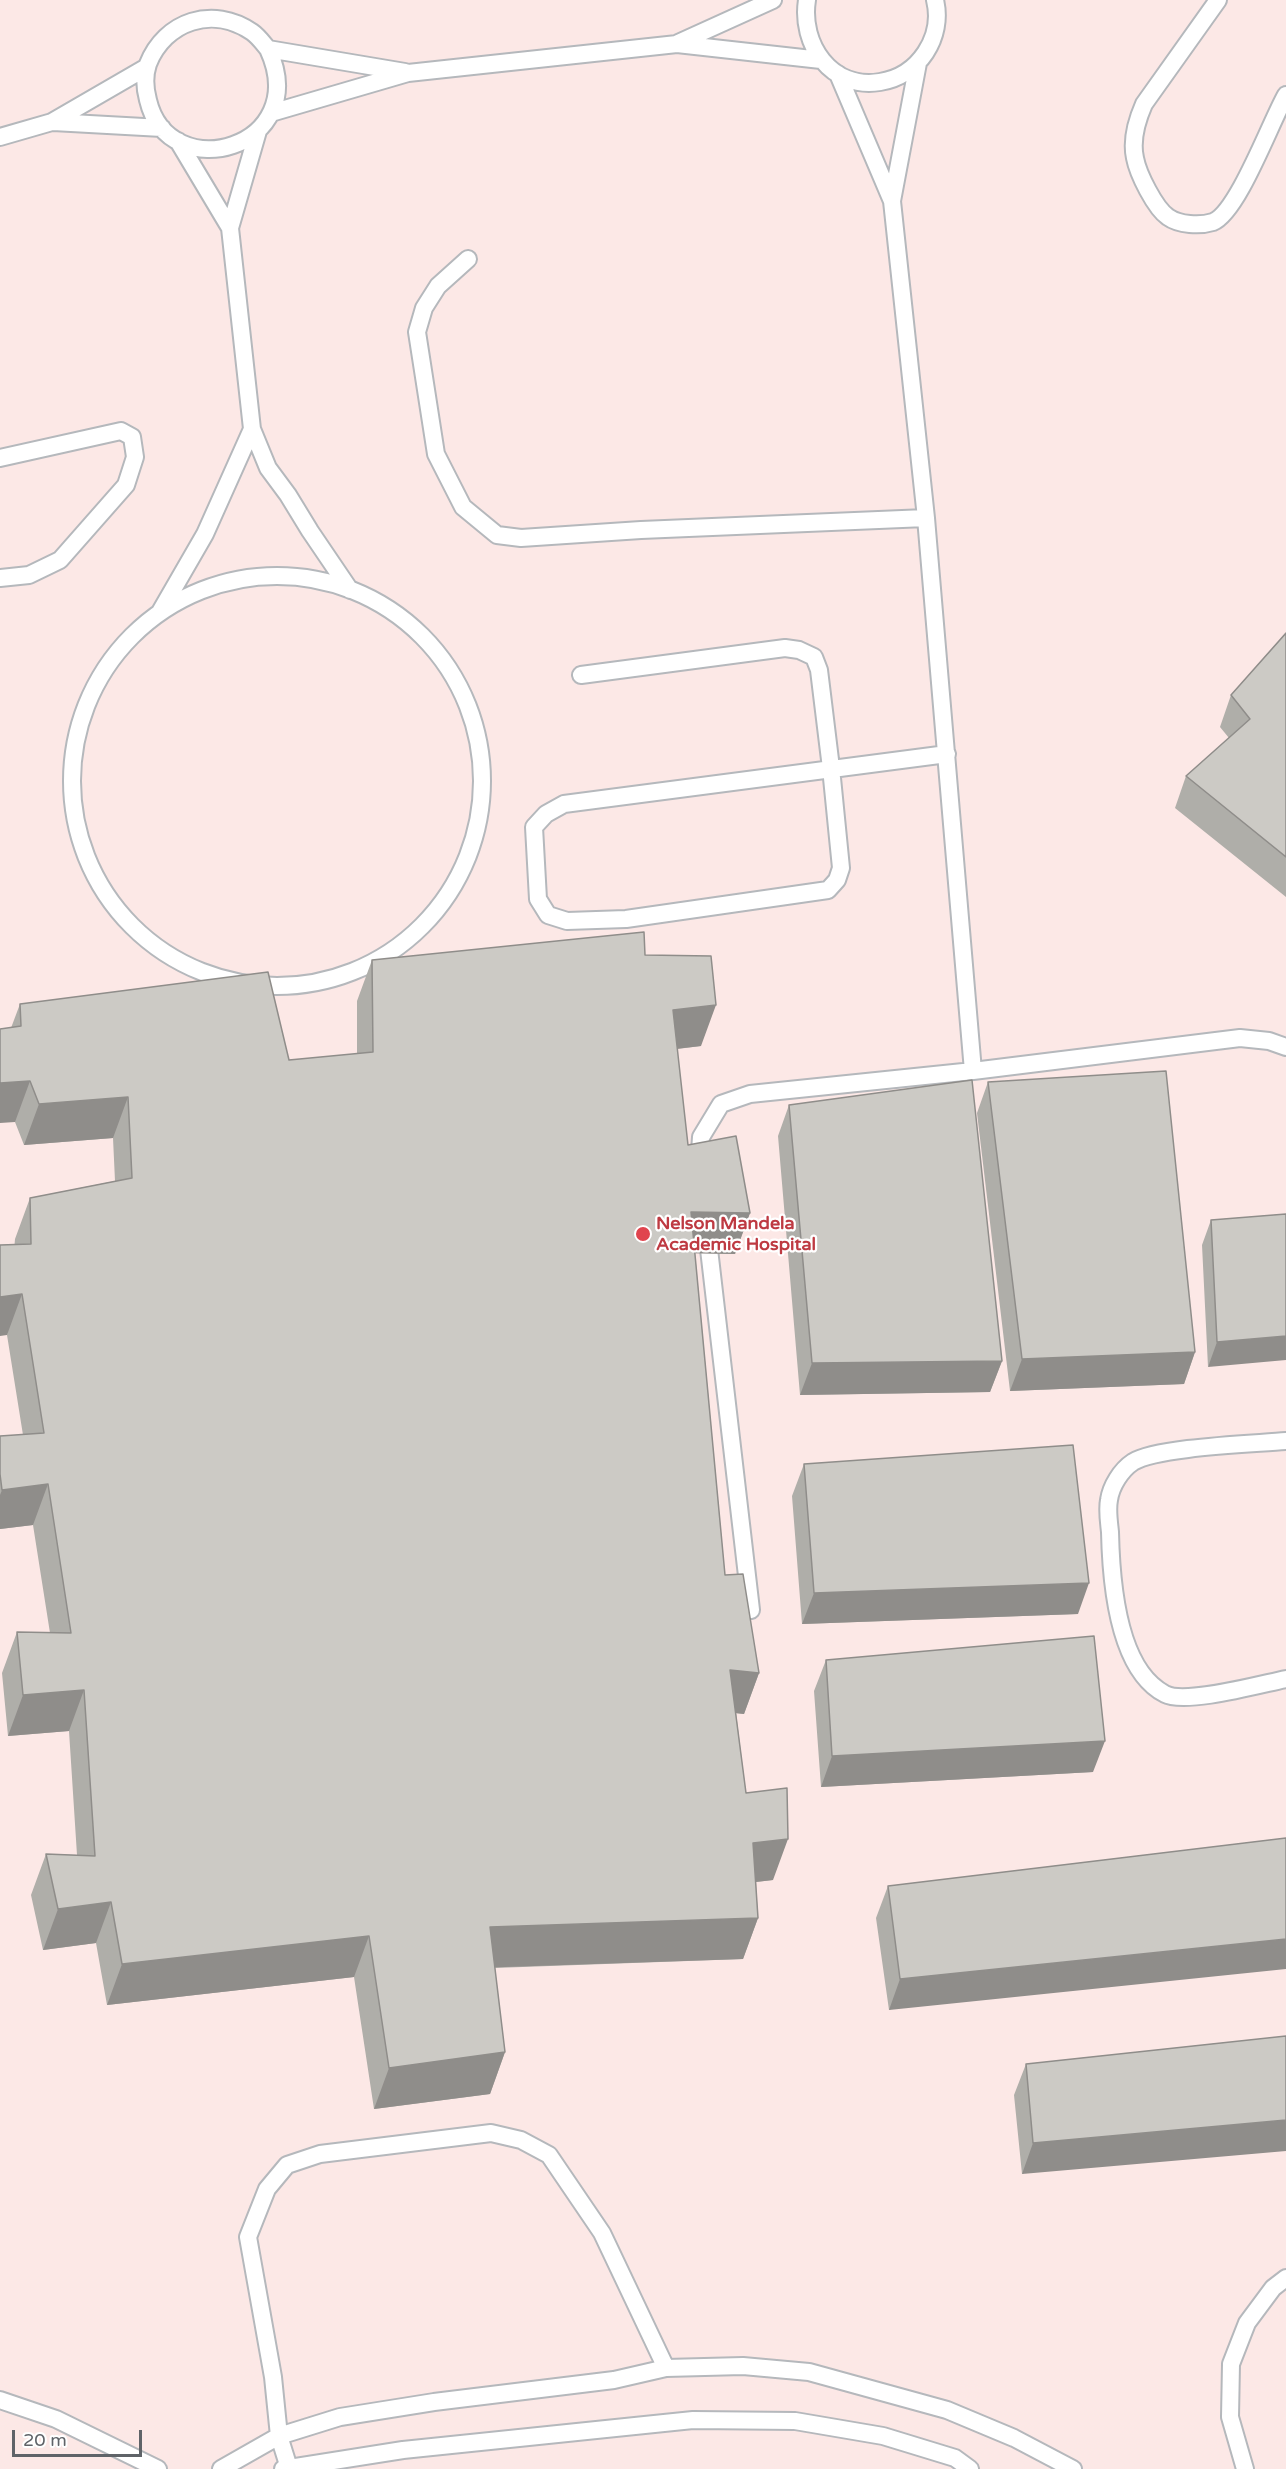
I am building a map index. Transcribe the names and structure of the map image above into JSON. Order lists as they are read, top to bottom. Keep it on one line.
{"places":["Nelson Mandela Academic Hospital"],"scale_bar":"20 m"}
